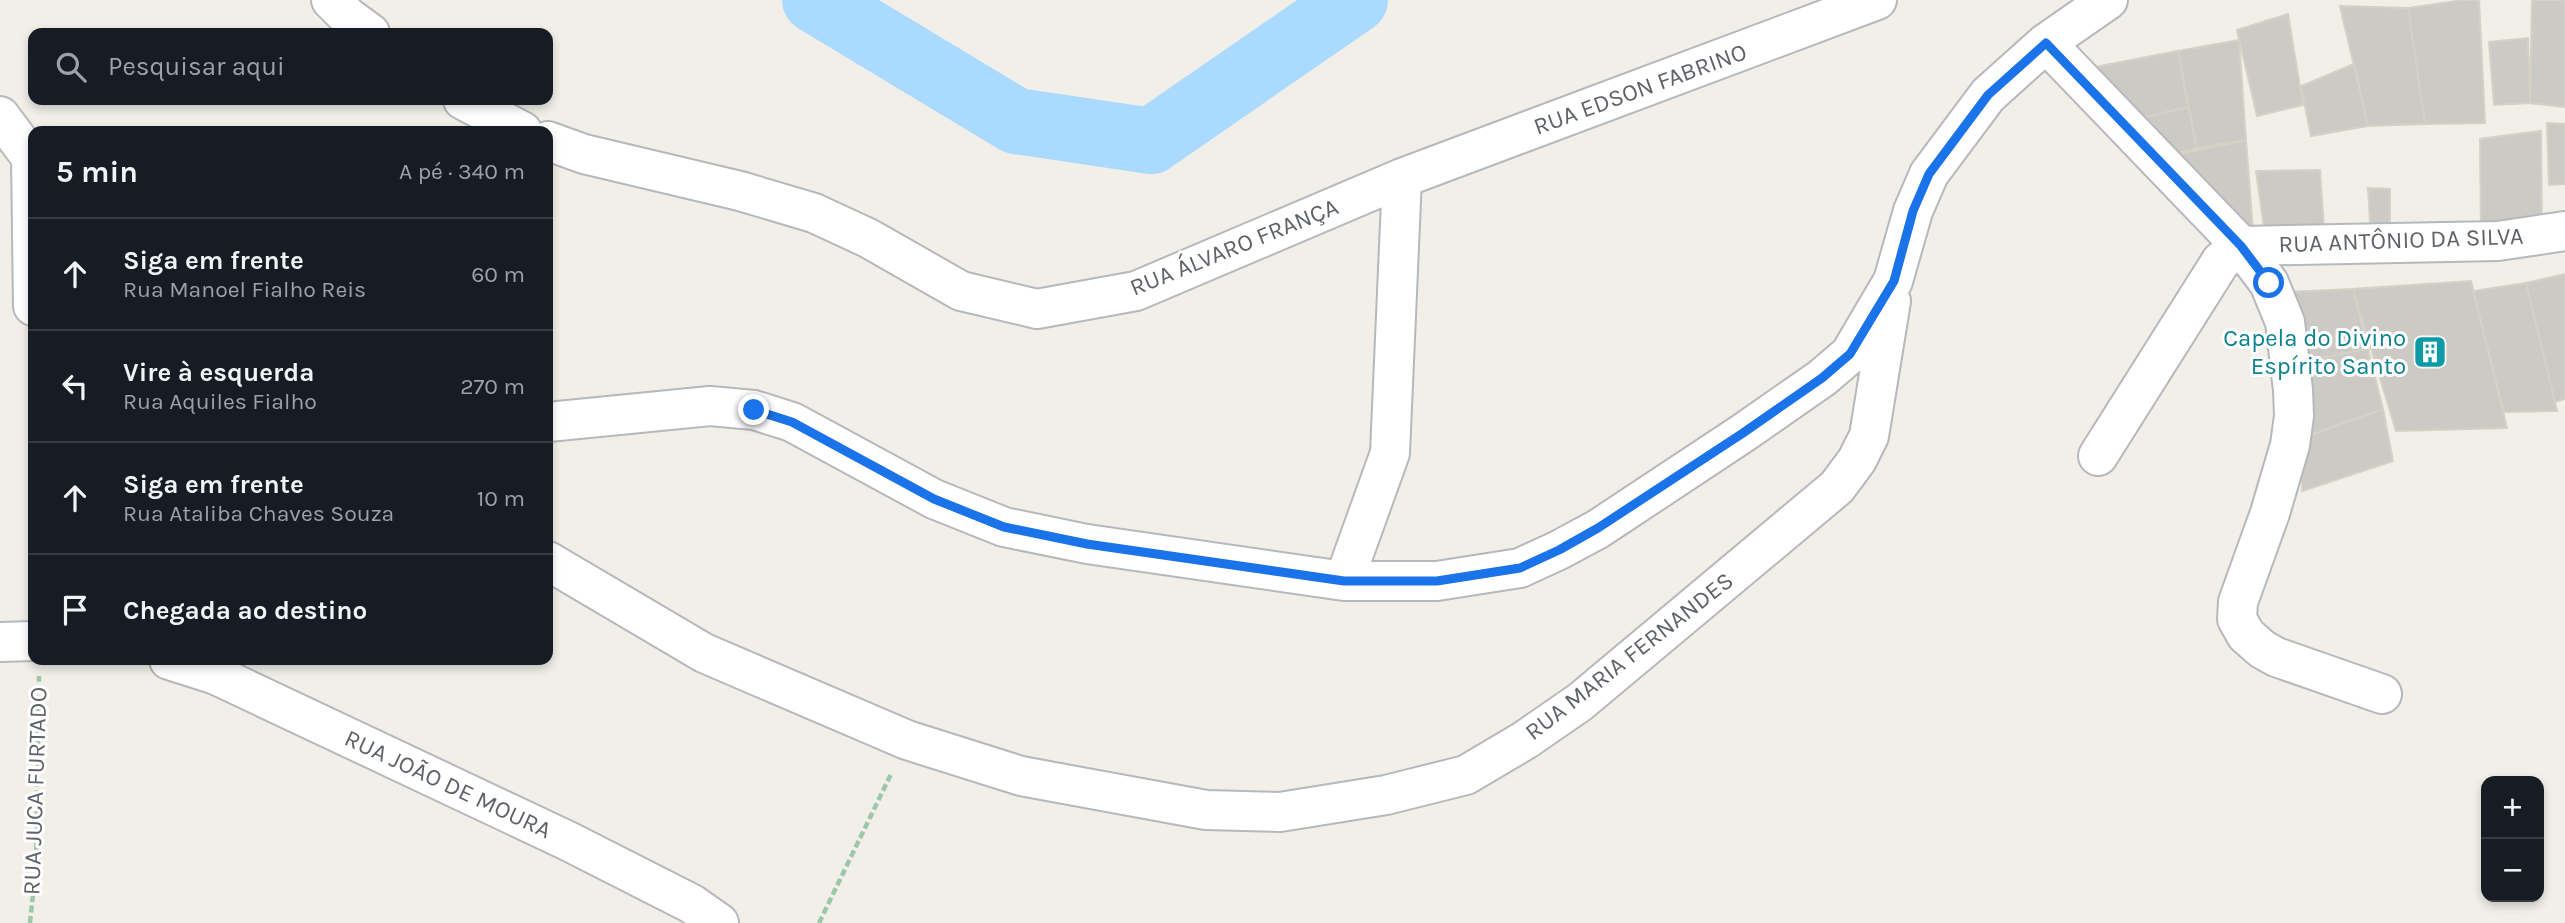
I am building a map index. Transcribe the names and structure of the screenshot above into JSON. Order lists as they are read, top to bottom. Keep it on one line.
{"streets":{"street":["RUA EDSON FABRINO","RUA ANTÔNIO DA SILVA","RUA ÁLVARO FRANÇA","RUA MARIA FERNANDES","RUA JOÃO DE MOURA"],"path":["RUA JUCA FURTADO"]},"crossings":[["RUA EDSON FABRINO","RUA ÁLVARO FRANÇA"]],"places":{"building":["Capela do Divino Espírito Santo"]},"page":{"search":"Pesquisar aqui","heading":["5 min","A pé · 340 m"],"list":[["Siga em frente","Rua Manoel Fialho Reis","60 m"],["Vire à esquerda","Rua Aquiles Fialho","270 m"],["Siga em frente","Rua Ataliba Chaves Souza","10 m"],"Chegada ao destino"],"map_buttons":["+","−"]}}
